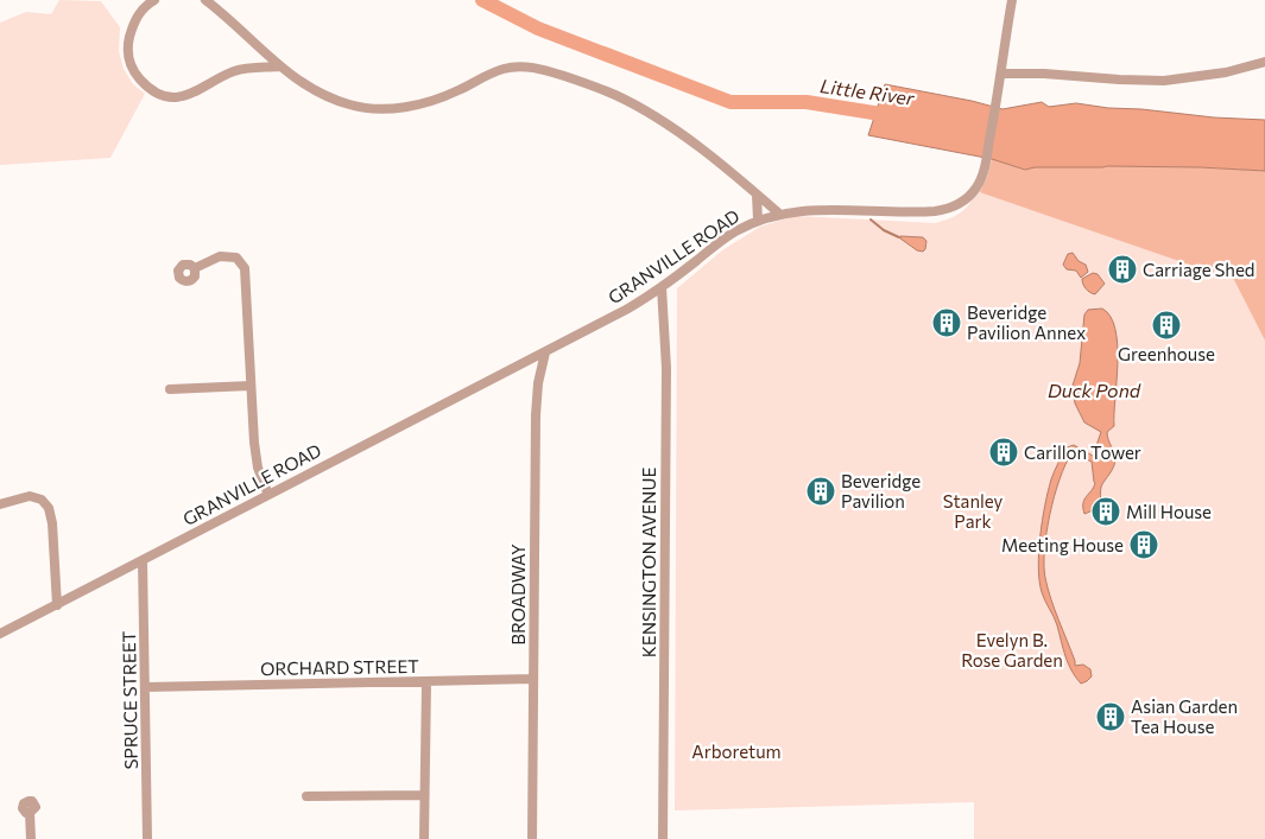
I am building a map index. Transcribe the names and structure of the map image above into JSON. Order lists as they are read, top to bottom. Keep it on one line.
{"streets":{"street":["GRANVILLE ROAD","KENSINGTON AVENUE","BROADWAY","ORCHARD STREET","SPRUCE STREET"]},"crossings":[["GRANVILLE ROAD","KENSINGTON AVENUE"],["GRANVILLE ROAD","BROADWAY"],["GRANVILLE ROAD","SPRUCE STREET"],["BROADWAY","ORCHARD STREET"],["ORCHARD STREET","SPRUCE STREET"]],"water":["Little River","Duck Pond"],"parks":["Stanley Park","Evelyn B. Rose Garden","Arboretum"],"places":{"building":["Carriage Shed","Beveridge Pavilion Annex","Greenhouse","Carillon Tower","Beveridge Pavilion","Mill House","Meeting House","Asian Garden Tea House"]}}
